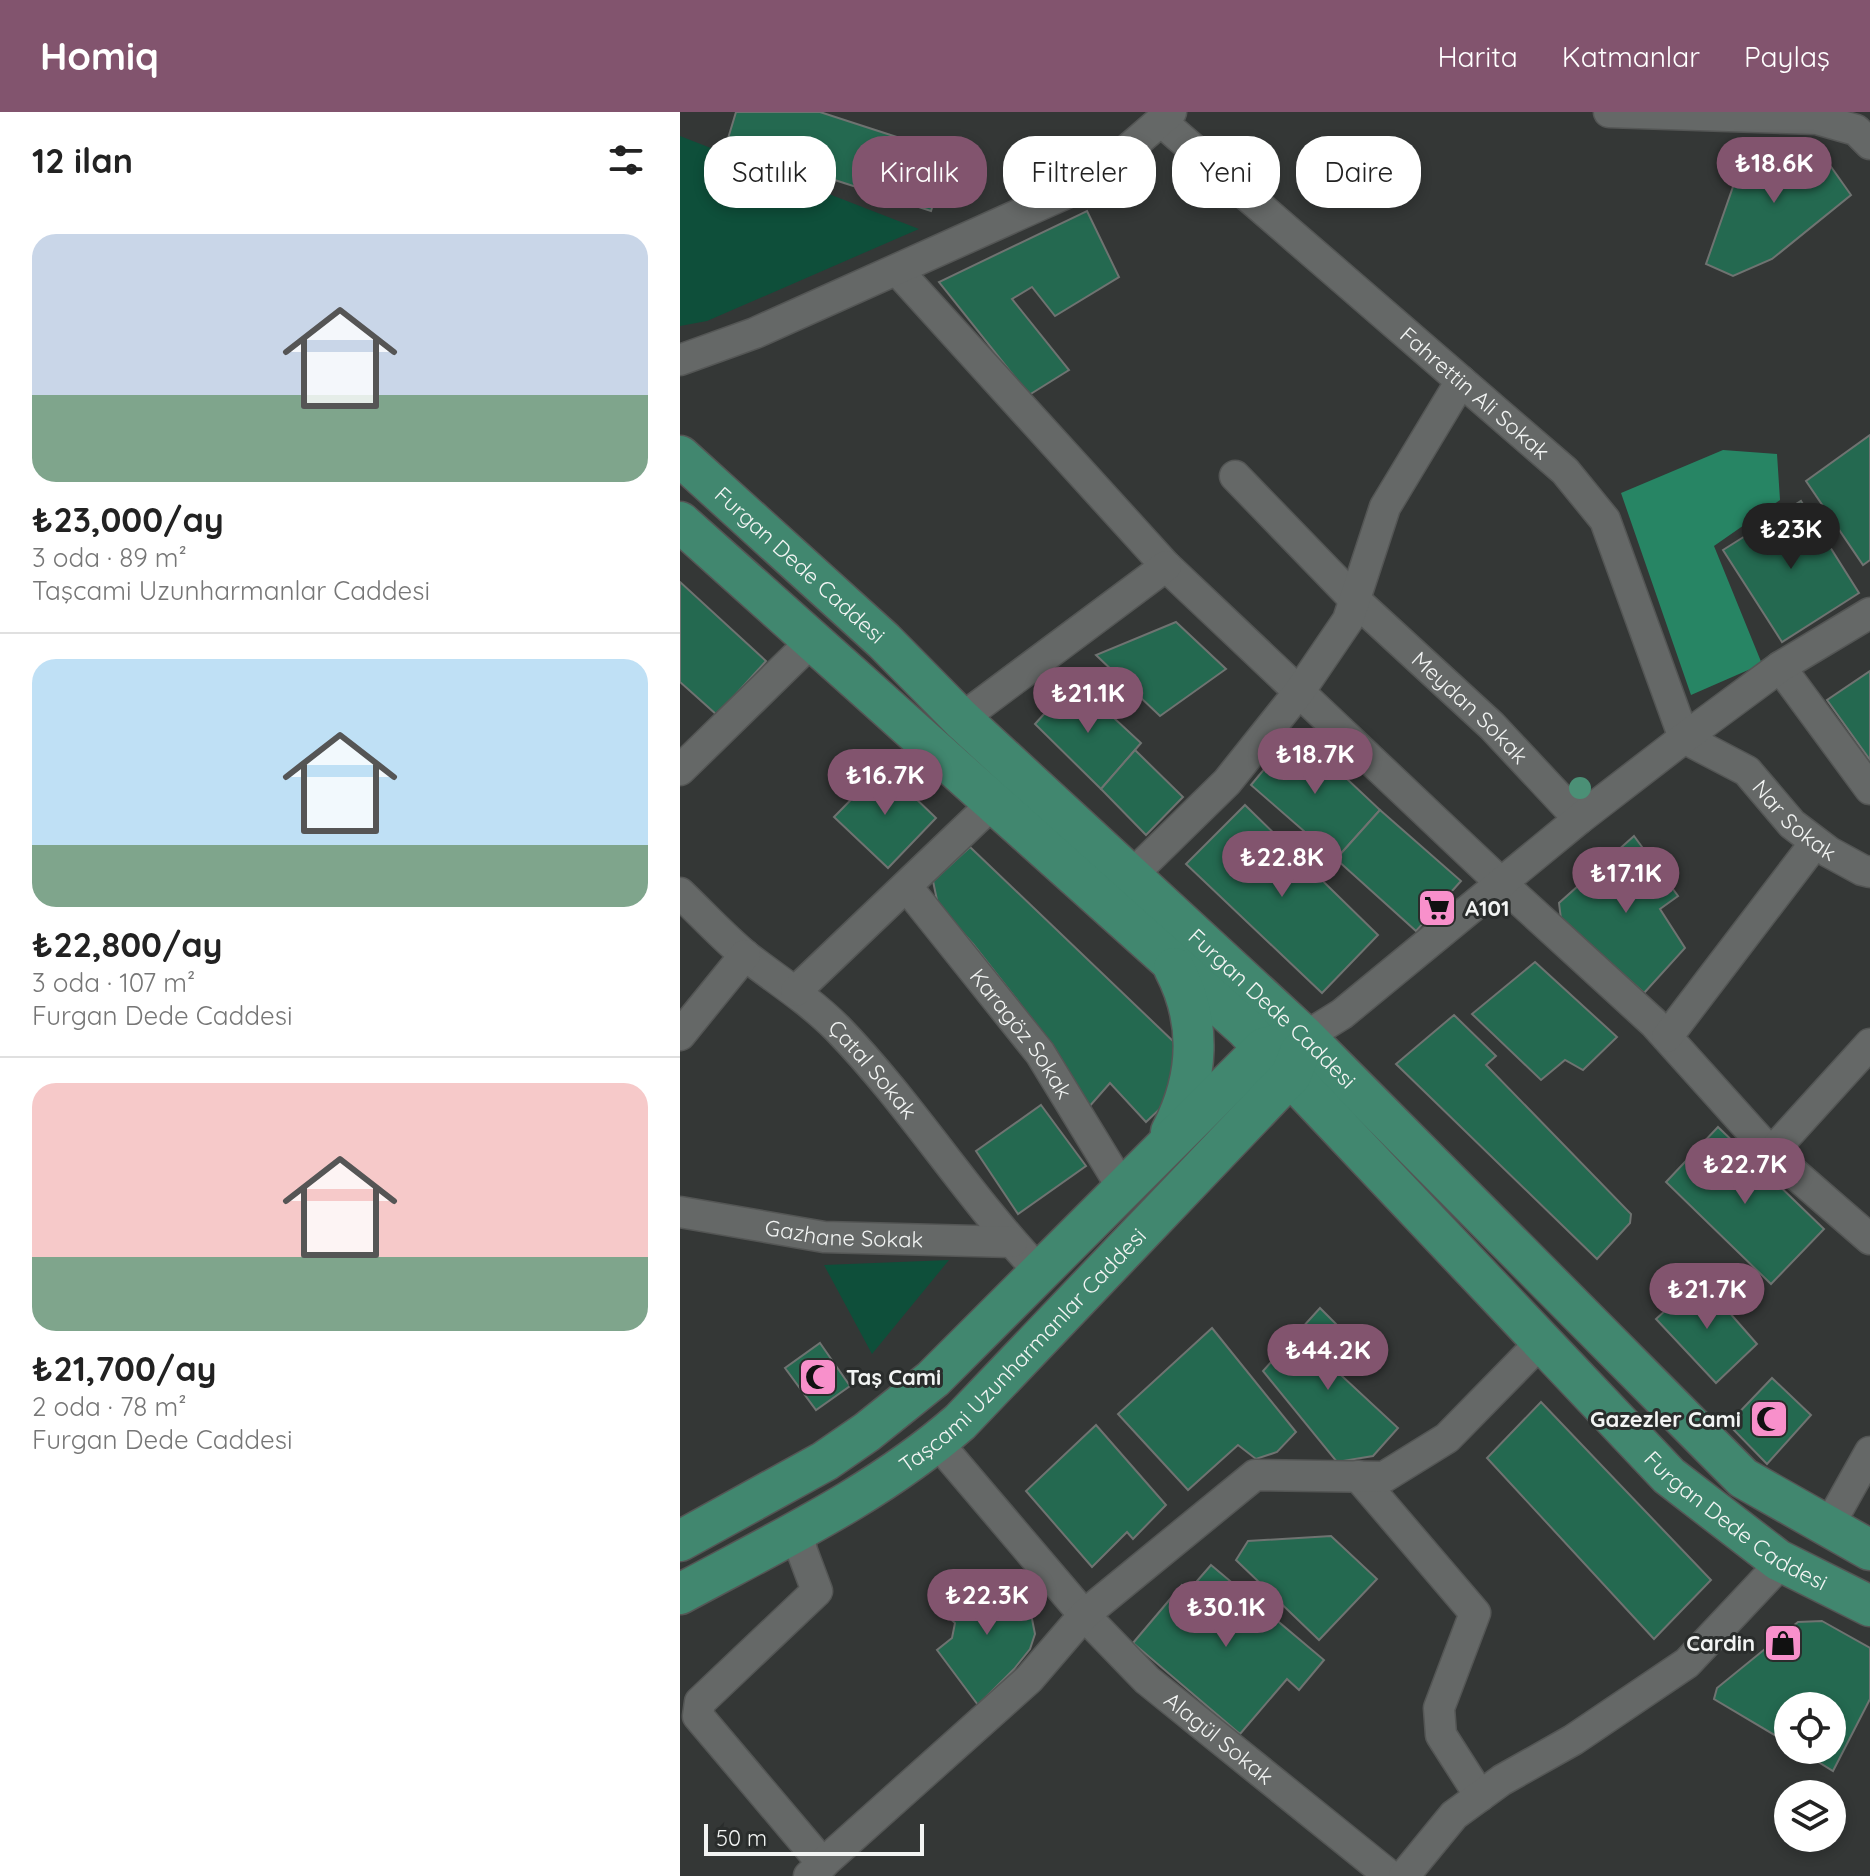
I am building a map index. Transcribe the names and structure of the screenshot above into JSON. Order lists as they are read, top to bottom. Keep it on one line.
{"streets":{"main road":["Furgan Dede Caddesi","Taşcami Uzunharmanlar Caddesi"],"street":["Fahrettin Ali Sokak","Meydan Sokak","Nar Sokak","Karagöz Sokak","Çatal Sokak","Gazhane Sokak","Alagül Sokak"]},"crossings":[["Fahrettin Ali Sokak","Nar Sokak"],["Furgan Dede Caddesi","Taşcami Uzunharmanlar Caddesi"],["Karagöz Sokak","Taşcami Uzunharmanlar Caddesi"],["Çatal Sokak","Gazhane Sokak"],["Çatal Sokak","Taşcami Uzunharmanlar Caddesi"],["Taşcami Uzunharmanlar Caddesi","Alagül Sokak"]],"places":{"supermarket":["A101"],"mosque":["Taş Cami","Gazezler Cami"],"shop":["Cardin"]},"scale_bar":"50 m","page":{"header":"Homiq","nav":["Harita","Katmanlar","Paylaş"],"heading":"12 ilan","chip":["Satılık","Kiralık","Filtreler","Yeni","Daire"],"price":["₺18.6K","₺23K","₺21.1K","₺18.7K","₺16.7K","₺22.8K","₺17.1K","₺22.7K","₺21.7K","₺44.2K","₺22.3K","₺30.1K"],"list":[{"name":"₺23,000/ay","note":"3 oda · 89 m² · Taşcami Uzunharmanlar Caddesi"},{"name":"₺22,800/ay","note":"3 oda · 107 m² · Furgan Dede Caddesi"},{"name":"₺21,700/ay","note":"2 oda · 78 m² · Furgan Dede Caddesi"}],"scale":"50 m"}}
